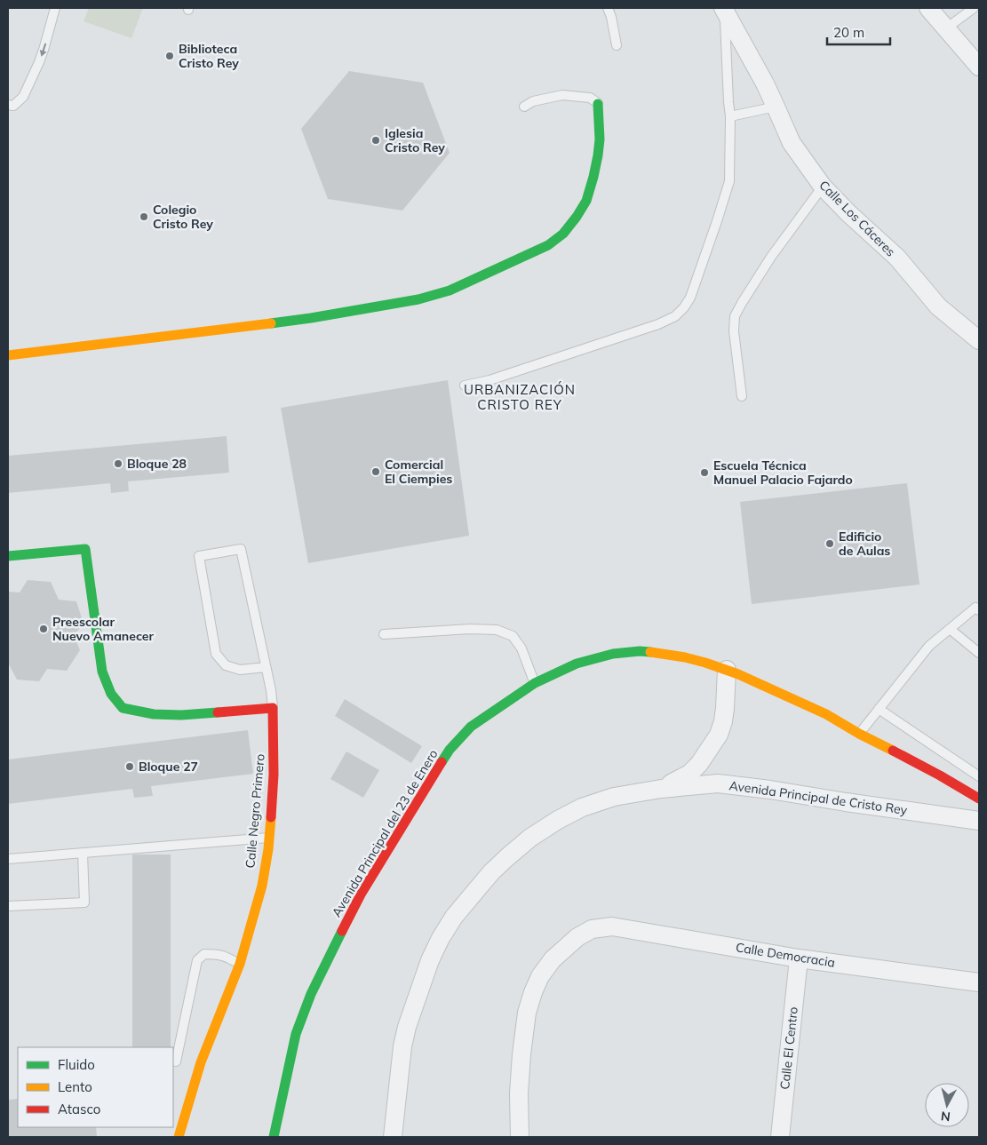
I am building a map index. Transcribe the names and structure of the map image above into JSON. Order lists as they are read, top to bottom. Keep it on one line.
{"streets":{"street":["Calle Los Cáceres","Avenida Principal de Cristo Rey","Calle Negro Primero","Avenida Principal del 23 de Enero","Calle Democracia","Calle El Centro"]},"crossings":[["Calle Democracia","Calle El Centro"]],"districts":["URBANIZACIÓN CRISTO REY"],"places":["Biblioteca Cristo Rey","Iglesia Cristo Rey","Colegio Cristo Rey","Bloque 28","Comercial El Ciempies","Escuela Técnica Manuel Palacio Fajardo","Edificio de Aulas","Preescolar Nuevo Amanecer","Bloque 27"],"legend":["Fluido","Lento","Atasco"],"scale_bar":"20 m","north":"bottom"}
